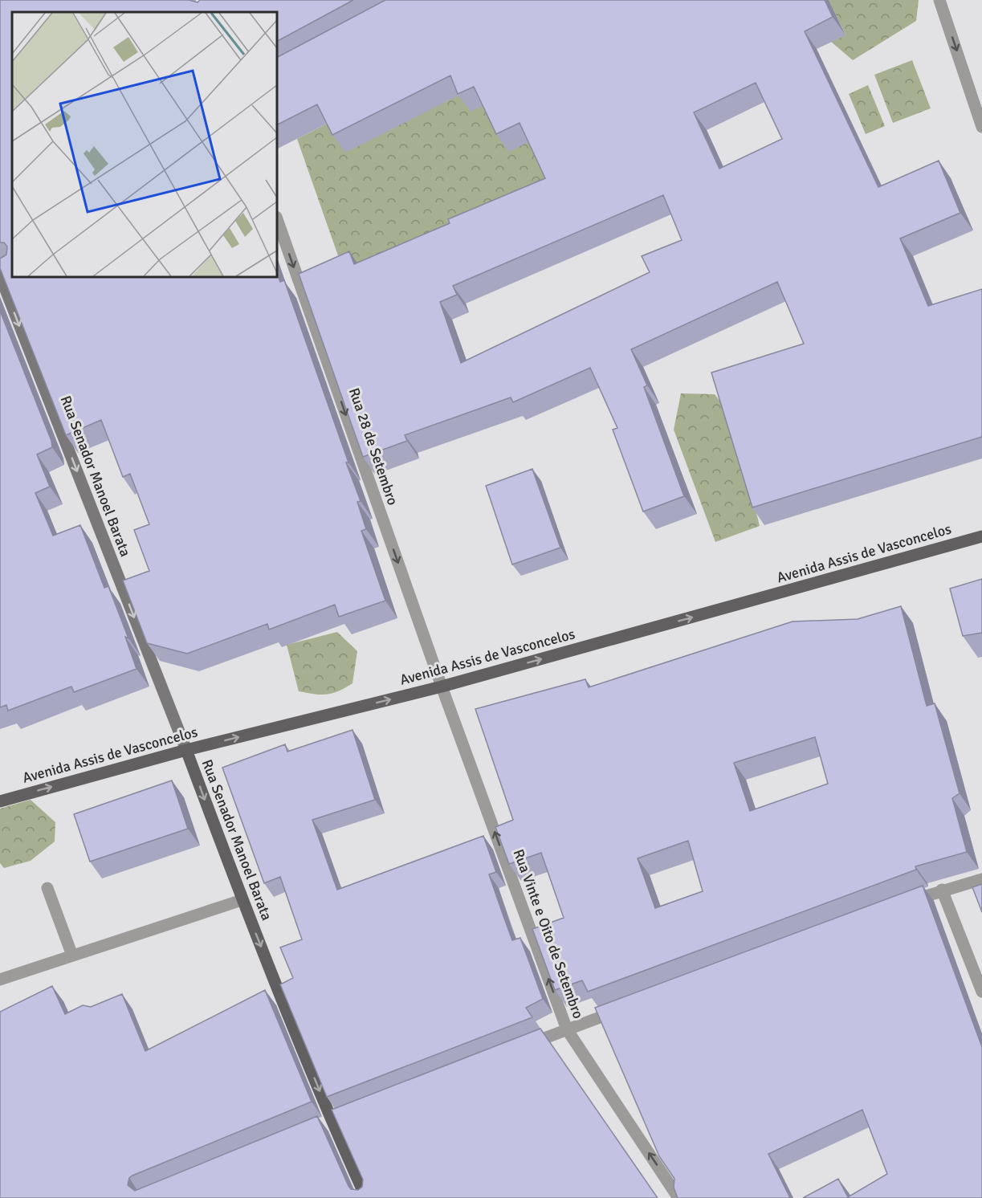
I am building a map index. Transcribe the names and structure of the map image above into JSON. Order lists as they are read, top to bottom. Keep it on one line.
{"streets":{"main road":["Rua Senador Manoel Barata","Avenida Assis de Vasconcelos"],"street":["Rua 28 de Setembro","Rua Vinte e Oito de Setembro"]},"crossings":[["Rua 28 de Setembro","Avenida Assis de Vasconcelos"],["Rua 28 de Setembro","Rua Vinte e Oito de Setembro"],["Rua Senador Manoel Barata","Avenida Assis de Vasconcelos"],["Avenida Assis de Vasconcelos","Rua Vinte e Oito de Setembro"]],"one_way":["Rua 28 de Setembro","Rua Senador Manoel Barata","Avenida Assis de Vasconcelos","Rua Vinte e Oito de Setembro"]}
